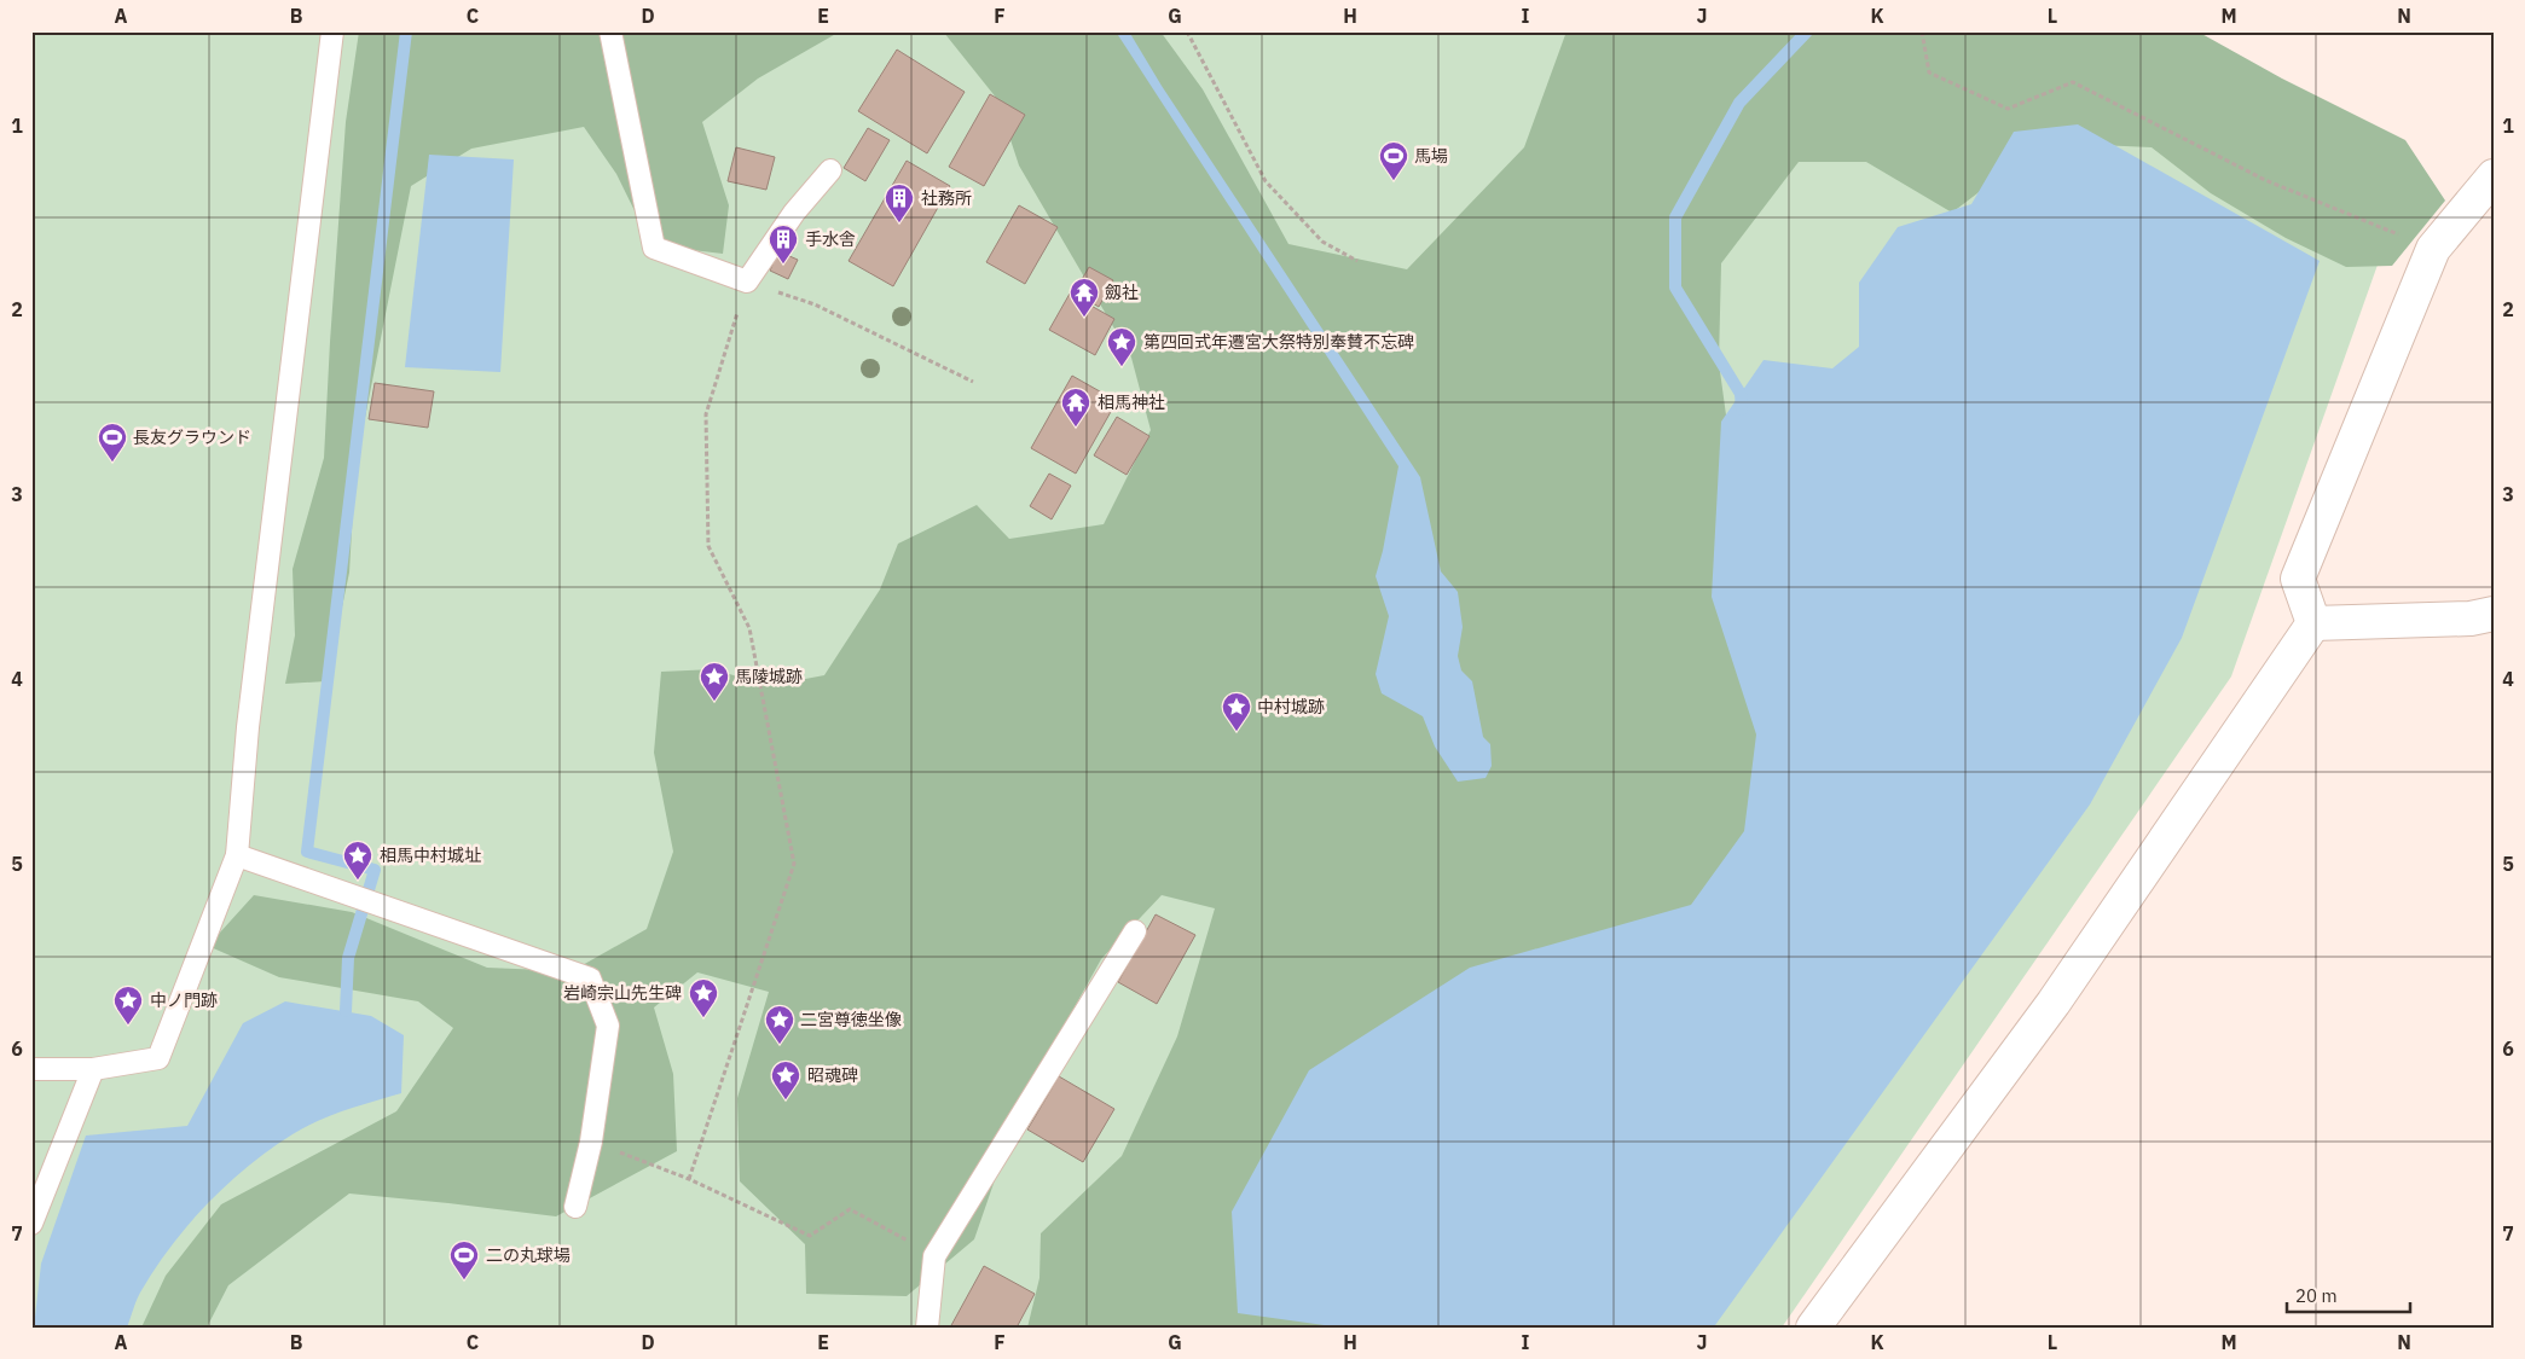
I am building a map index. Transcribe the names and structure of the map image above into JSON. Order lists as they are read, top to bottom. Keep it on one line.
{"places":{"sports":["馬場","長友グラウンド","二の丸球場"],"building":["社務所","手水舎"],"temple":["劔社","相馬神社"],"place":["第四回式年遷宮大祭特別奉賛不忘碑","馬陵城跡","中村城跡","相馬中村城址","岩崎宗山先生碑","中ノ門跡","二宮尊徳坐像","昭魂碑"]},"scale_bar":"20 m","grid":{"columns":["A","B","C","D","E","F","G","H","I","J","K","L","M","N"],"rows":["1","2","3","4","5","6","7"]}}
